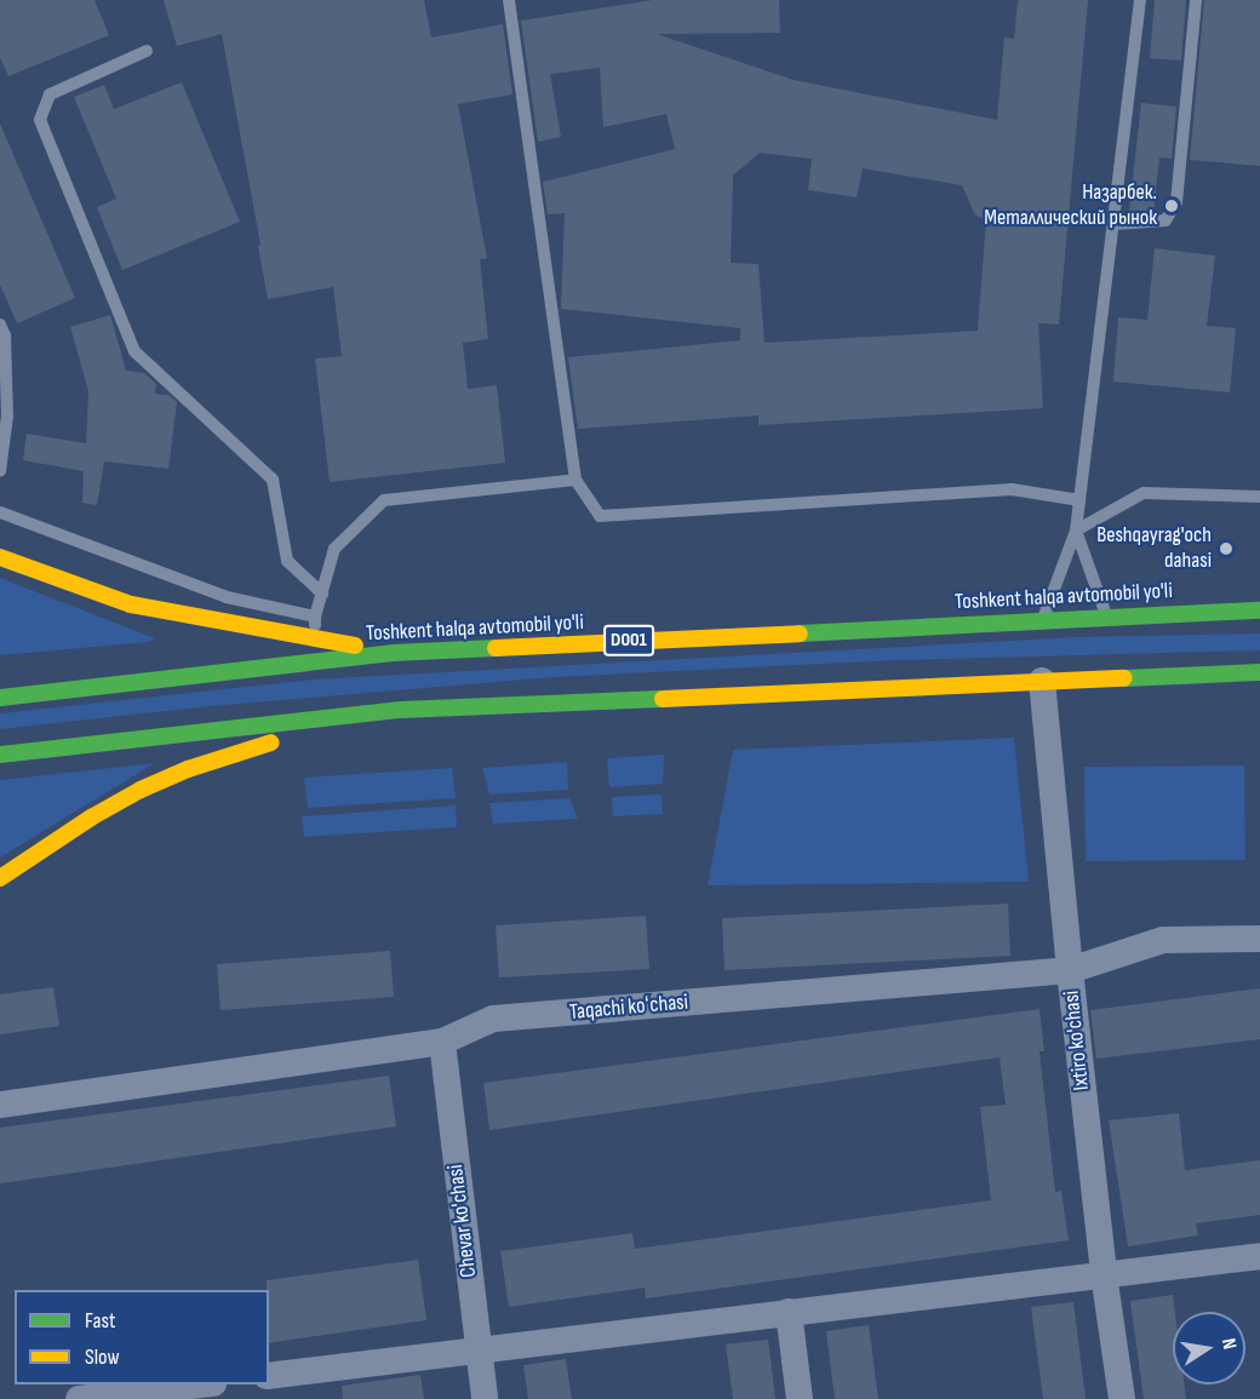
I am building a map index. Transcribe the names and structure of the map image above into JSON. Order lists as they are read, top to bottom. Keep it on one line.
{"streets":{"highway":["Toshkent halqa avtomobil yo'li","D001"],"street":["Taqachi koʻchasi","Ixtiro ko'chasi","Chevar ko'chasi"]},"crossings":[["Taqachi koʻchasi","Ixtiro ko'chasi"],["Taqachi koʻchasi","Chevar ko'chasi"]],"places":["Назарбек. Металлический рынок","Beshqayrag'och dahasi"],"legend":["Fast","Slow"],"north":"right"}
